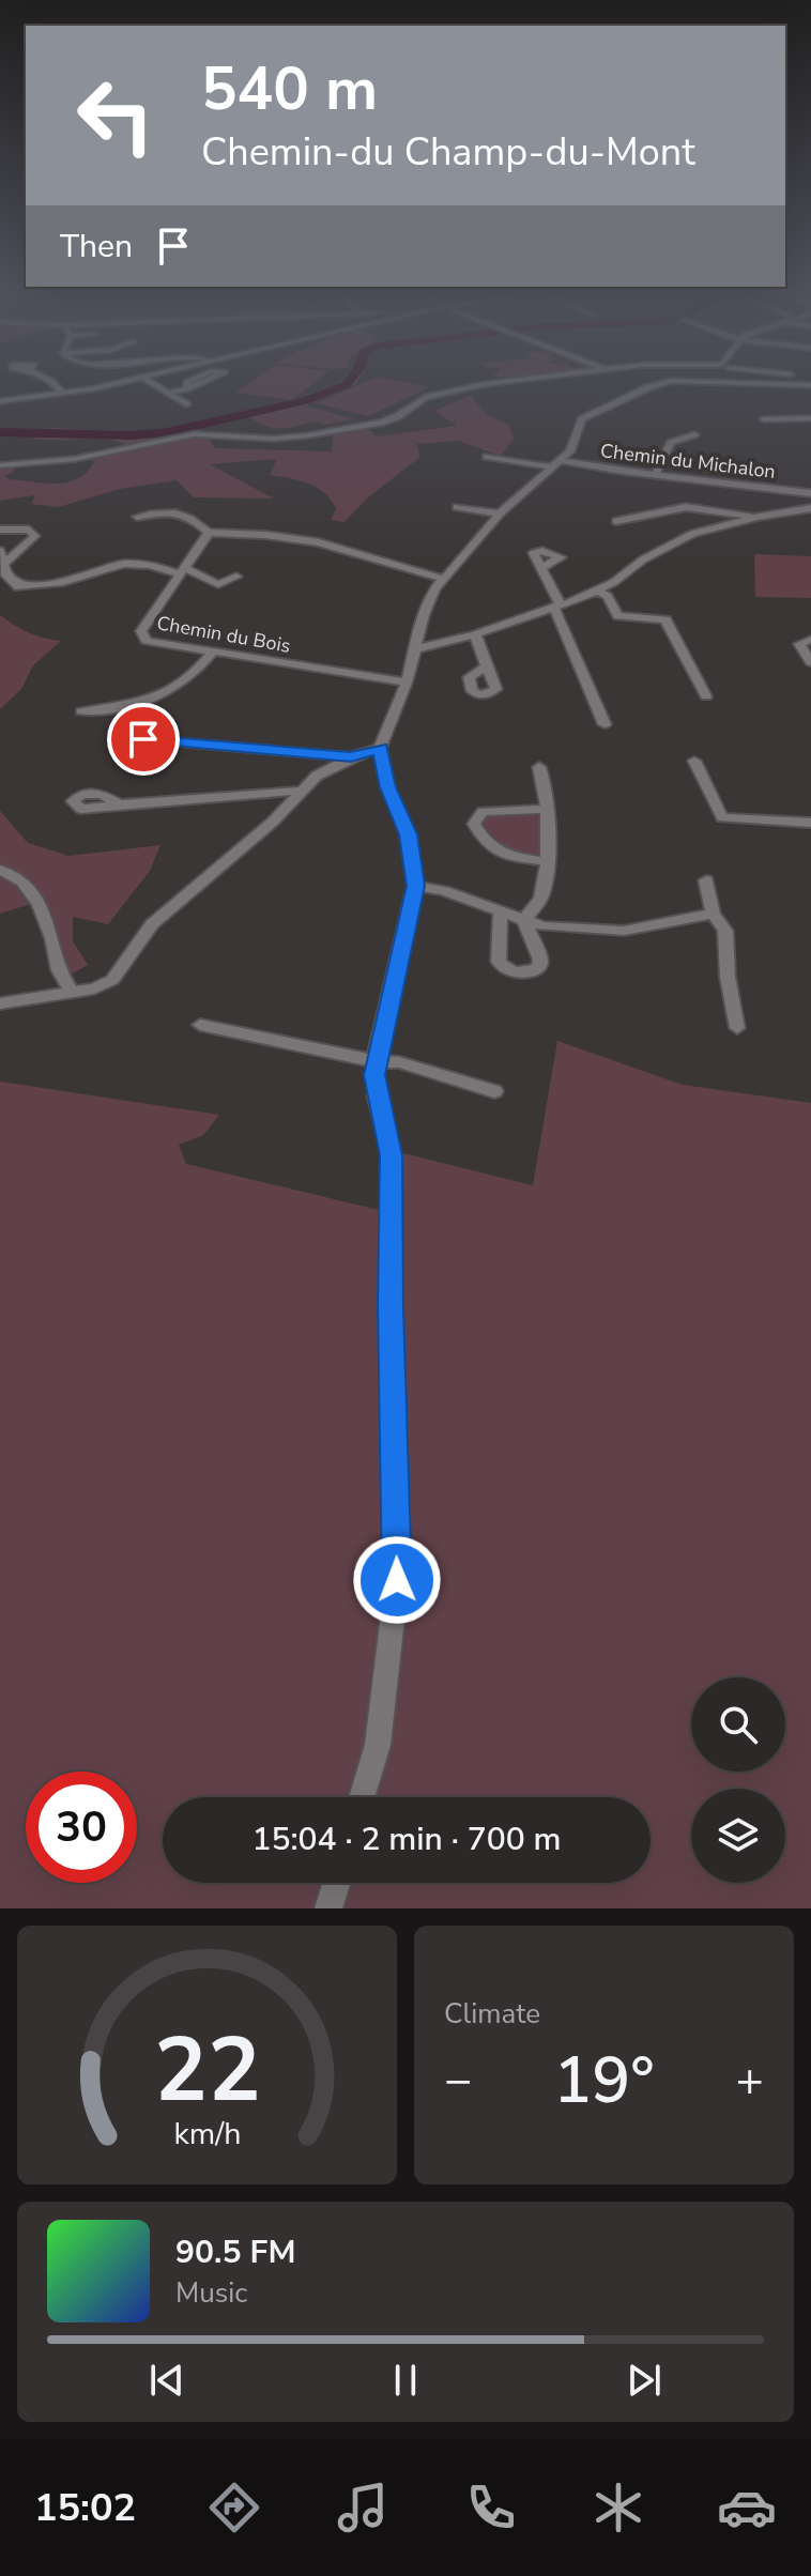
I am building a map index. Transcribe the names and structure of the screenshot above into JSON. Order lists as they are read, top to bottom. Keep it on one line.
{"streets":{"street":["Chemin du Michalon","Chemin du Bois"]},"page":{"turn":["540 m","Chemin-du Champ-du-Mont"],"then":"Then","limit":"30","trip":"15:04 · 2 min · 700 m","tile":"Climate","heat":["−","19°","+"],"song":["90.5 FM","Music"],"tabs":"15:02","gauge":["22","km/h"]}}
